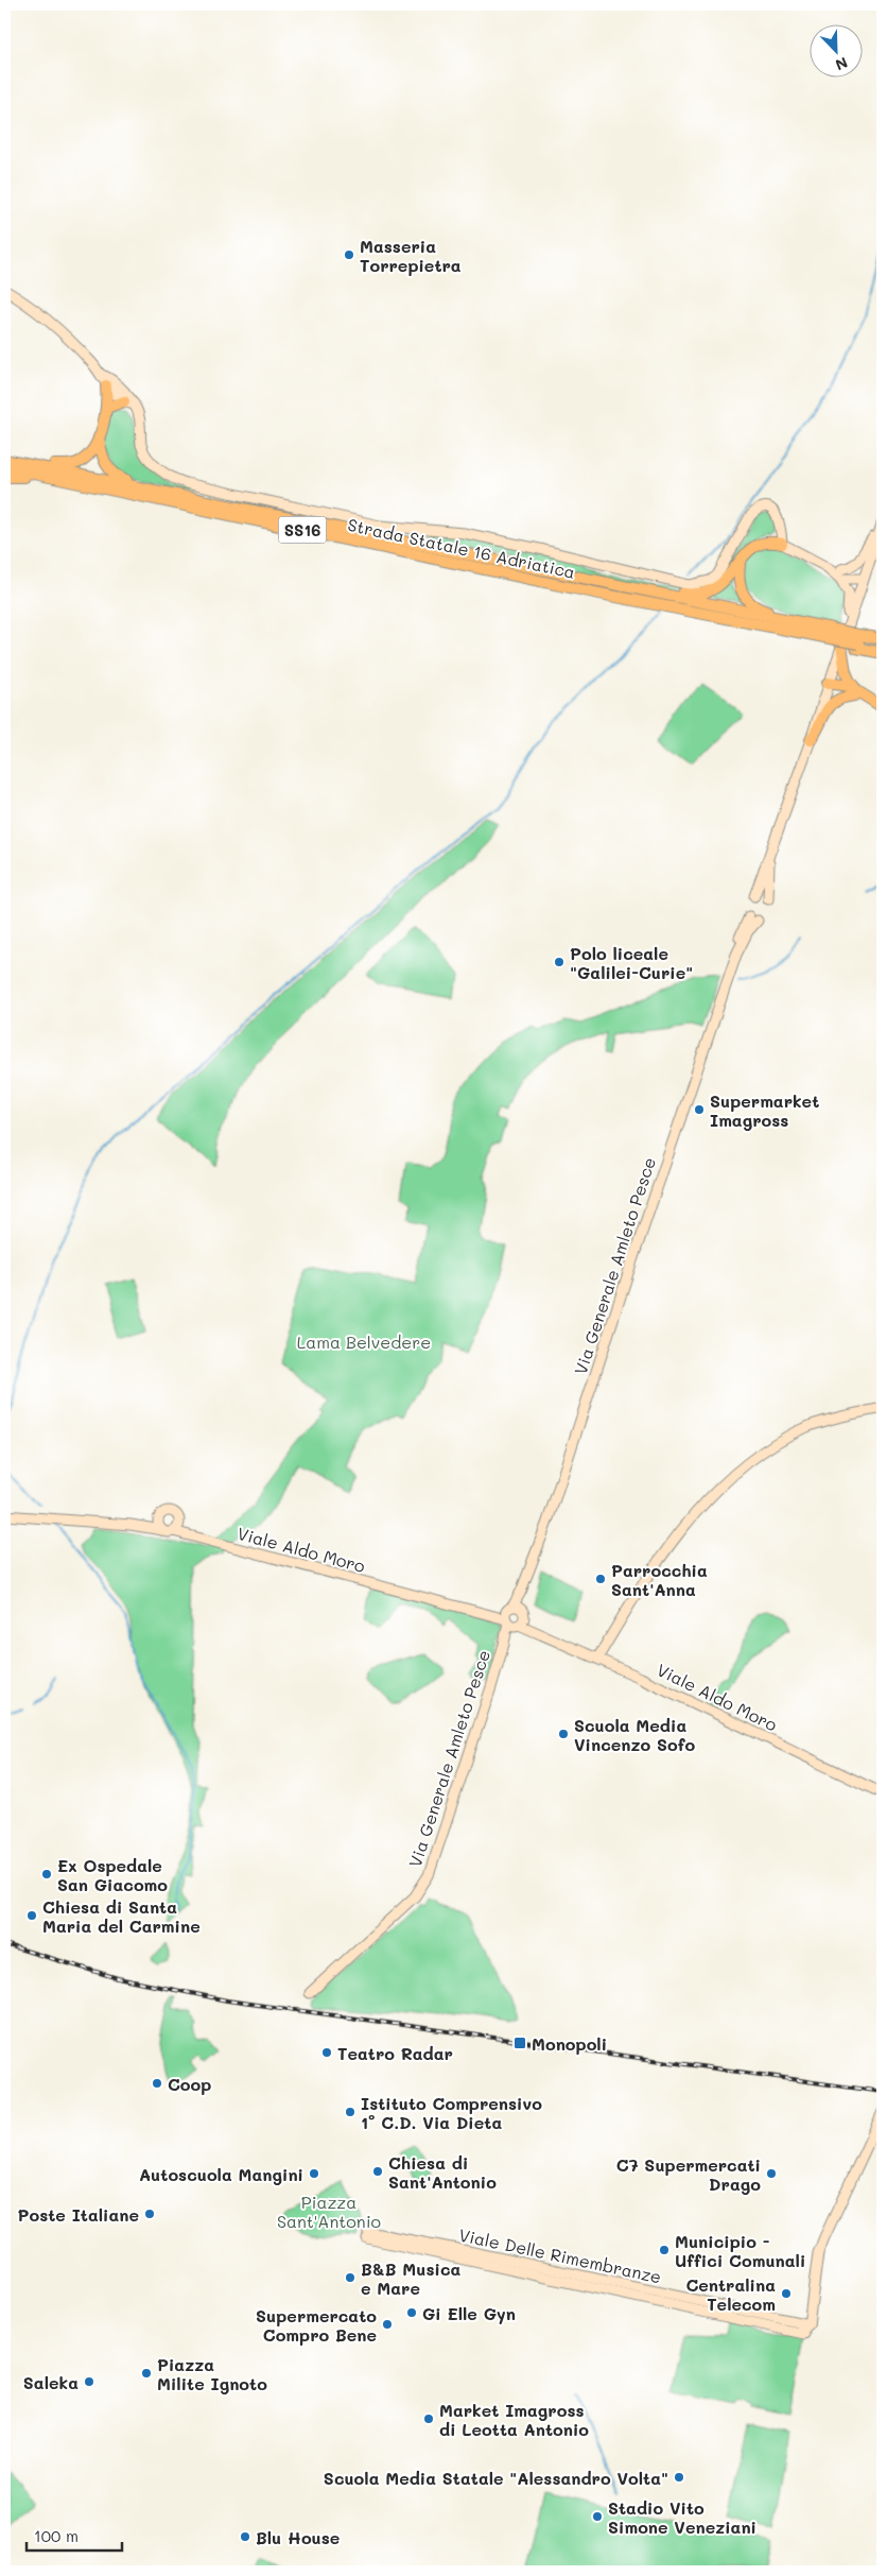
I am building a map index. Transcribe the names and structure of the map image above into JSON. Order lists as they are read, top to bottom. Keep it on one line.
{"streets":{"highway":["SS16","Strada Statale 16 Adriatica"],"street":["Via Generale Amleto Pesce","Viale Aldo Moro","Viale Delle Rimembranze"]},"crossings":[["Via Generale Amleto Pesce","Viale Aldo Moro"]],"parks":["Lama Belvedere","Piazza Sant'Antonio"],"places":{"other":["Masseria Torrepietra","Polo liceale \"Galilei-Curie\"","Supermarket Imagross","Parrocchia Sant'Anna","Scuola Media Vincenzo Sofo","Ex Ospedale San Giacomo","Chiesa di Santa Maria del Carmine","Teatro Radar","Coop","Istituto Comprensivo 1° C.D. Via Dieta","Chiesa di Sant'Antonio","Autoscuola Mangini","C7 Supermercati Drago","Poste Italiane","Municipio - Uffici Comunali","B&B Musica e Mare","Centralina Telecom","Gi Elle Gyn","Supermercato Compro Bene","Piazza Milite Ignoto","Saleka","Market Imagross di Leotta Antonio","Scuola Media Statale \"Alessandro Volta\"","Stadio Vito Simone Veneziani","Blu House"],"transit":["Monopoli"]},"scale_bar":"100 m","north":"bottom right"}
